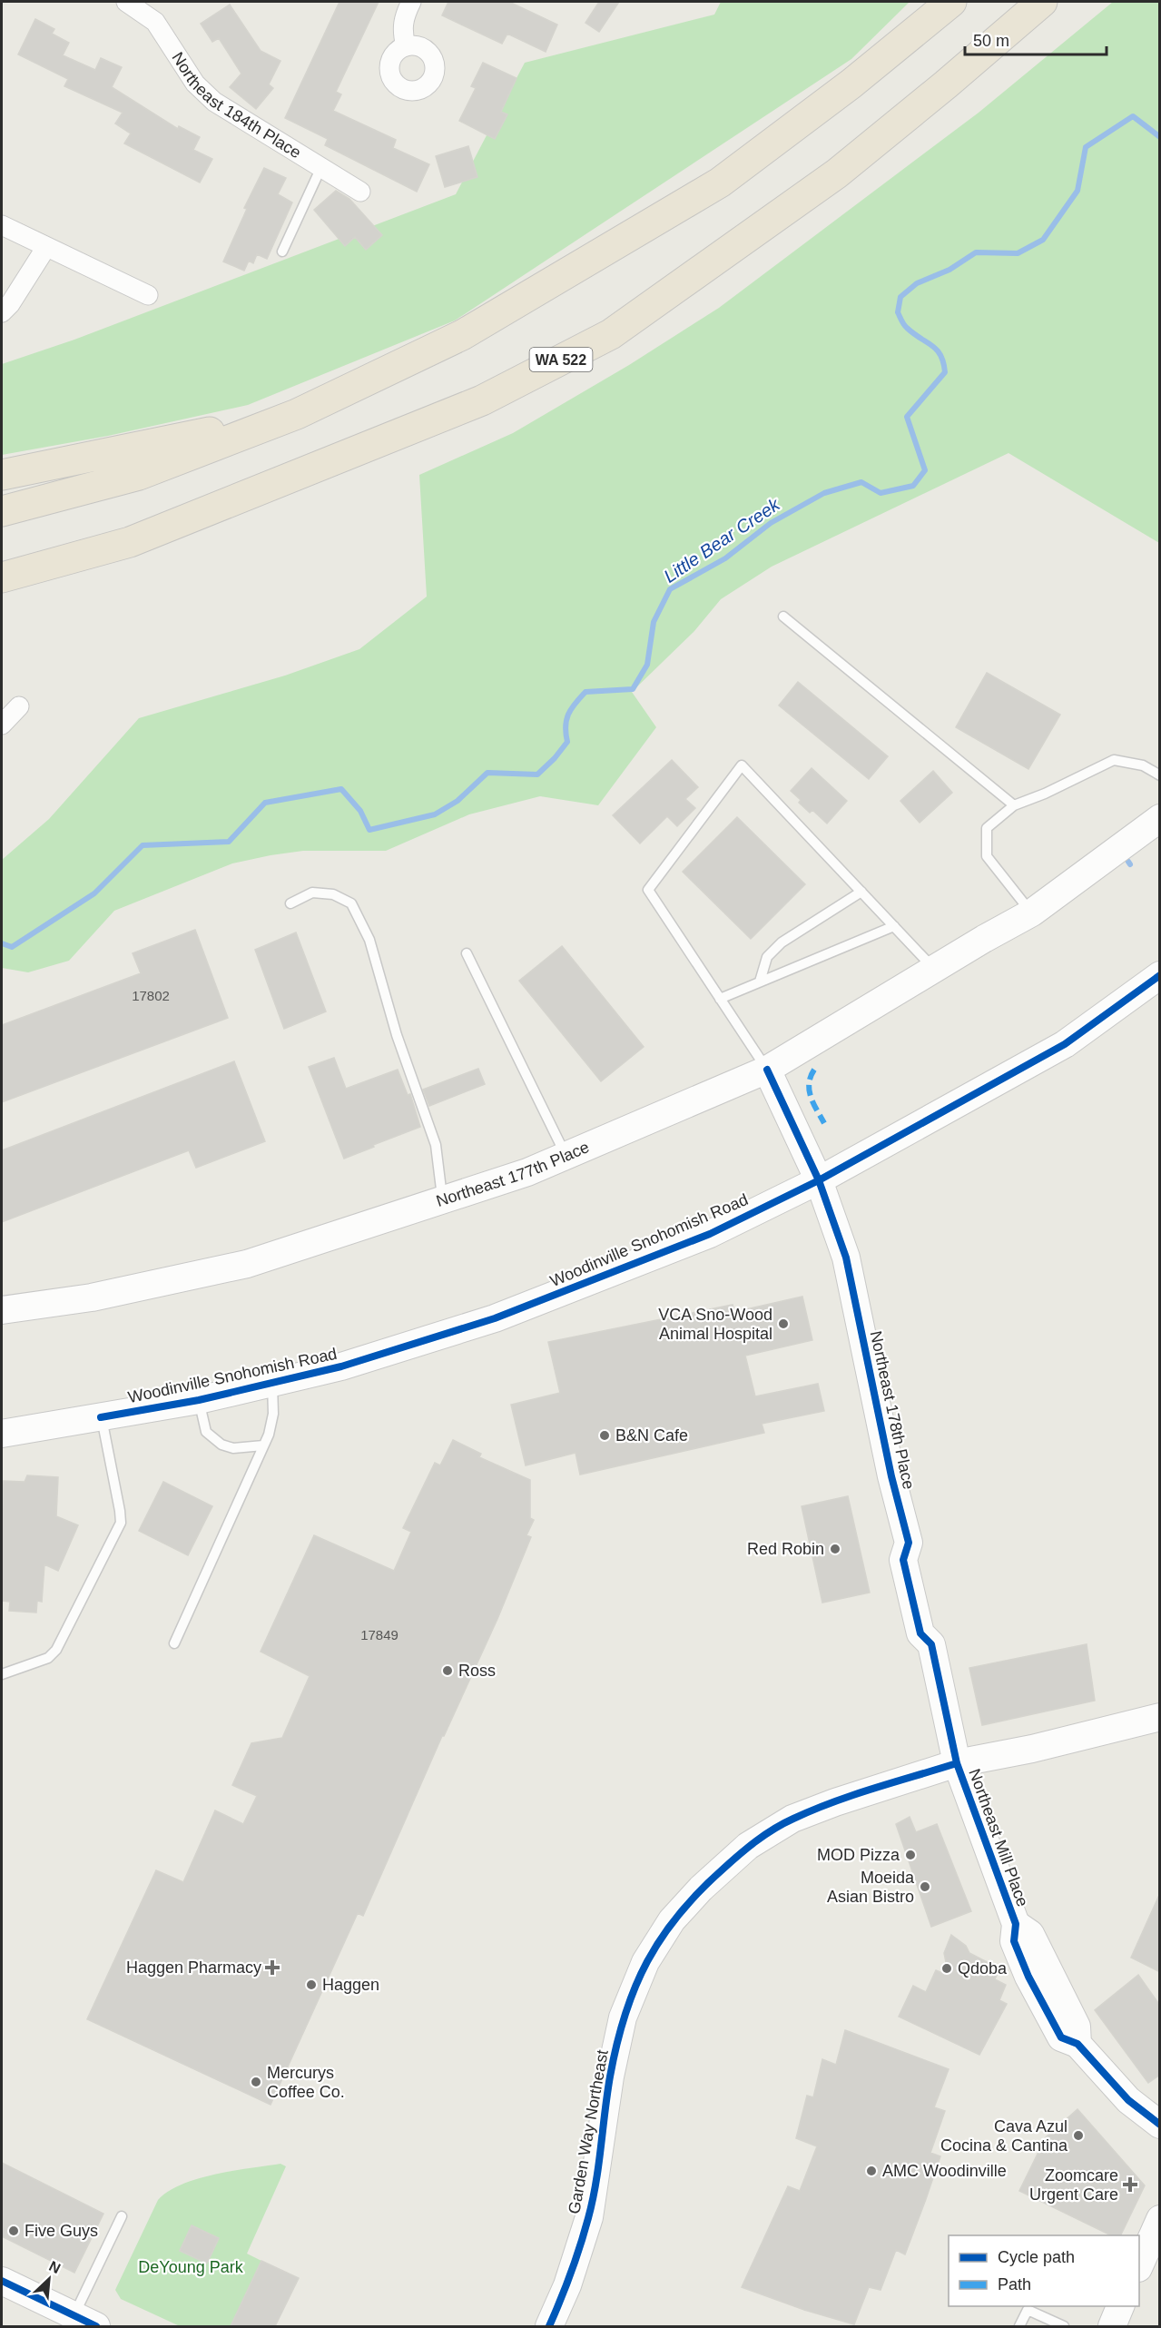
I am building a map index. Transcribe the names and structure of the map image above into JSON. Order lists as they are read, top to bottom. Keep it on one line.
{"streets":{"highway":["WA 522"],"street":["Northeast 184th Place","Northeast 177th Place","Woodinville Snohomish Road","Northeast 178th Place","Northeast Mill Place","Garden Way Northeast"]},"crossings":[["Northeast 177th Place","Northeast 178th Place"],["Woodinville Snohomish Road","Northeast 178th Place"],["Northeast 178th Place","Northeast Mill Place"],["Northeast 178th Place","Garden Way Northeast"],["Northeast Mill Place","Garden Way Northeast"]],"water":["Little Bear Creek"],"parks":["DeYoung Park"],"places":{"other":["VCA Sno-Wood Animal Hospital","B&N Cafe","Red Robin","Ross","MOD Pizza","Moeida Asian Bistro","Qdoba","Haggen","Mercurys Coffee Co.","Cava Azul Cocina & Cantina","AMC Woodinville","Five Guys"],"health":["Haggen Pharmacy","Zoomcare Urgent Care"]},"house_numbers":["17802","17849"],"legend":["Cycle path","Path"],"scale_bar":"50 m","north":"top right"}
